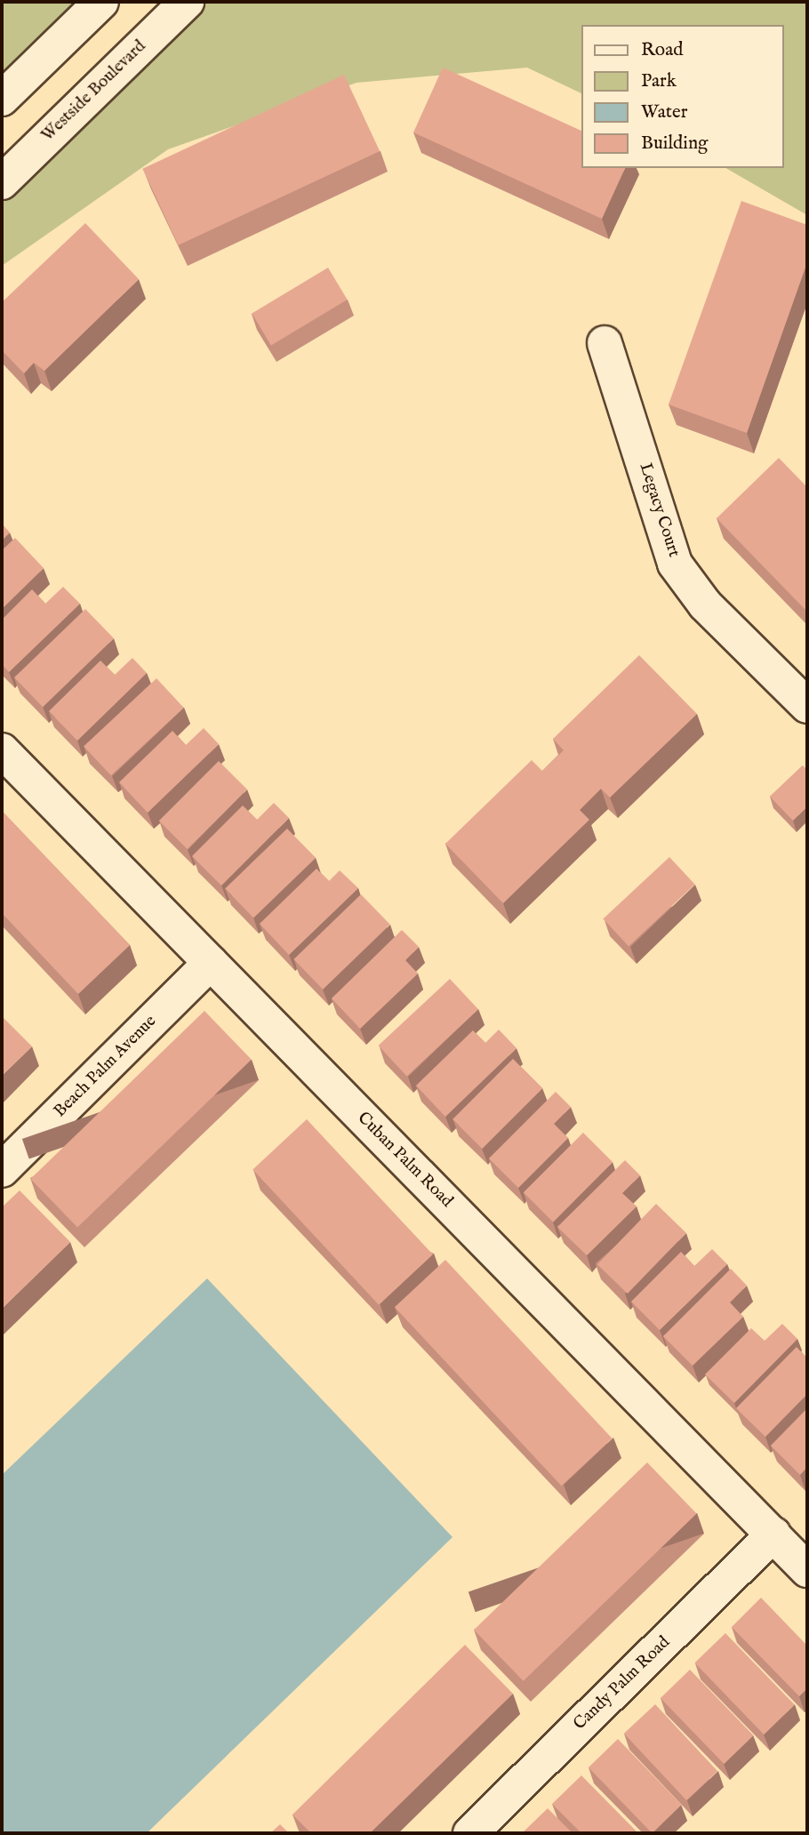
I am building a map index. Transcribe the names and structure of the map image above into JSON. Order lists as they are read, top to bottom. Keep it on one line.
{"streets":{"street":["Westside Boulevard","Legacy Court","Beach Palm Avenue","Cuban Palm Road","Candy Palm Road"]},"crossings":[["Beach Palm Avenue","Cuban Palm Road"],["Cuban Palm Road","Candy Palm Road"]],"legend":["Road","Park","Water","Building"]}
